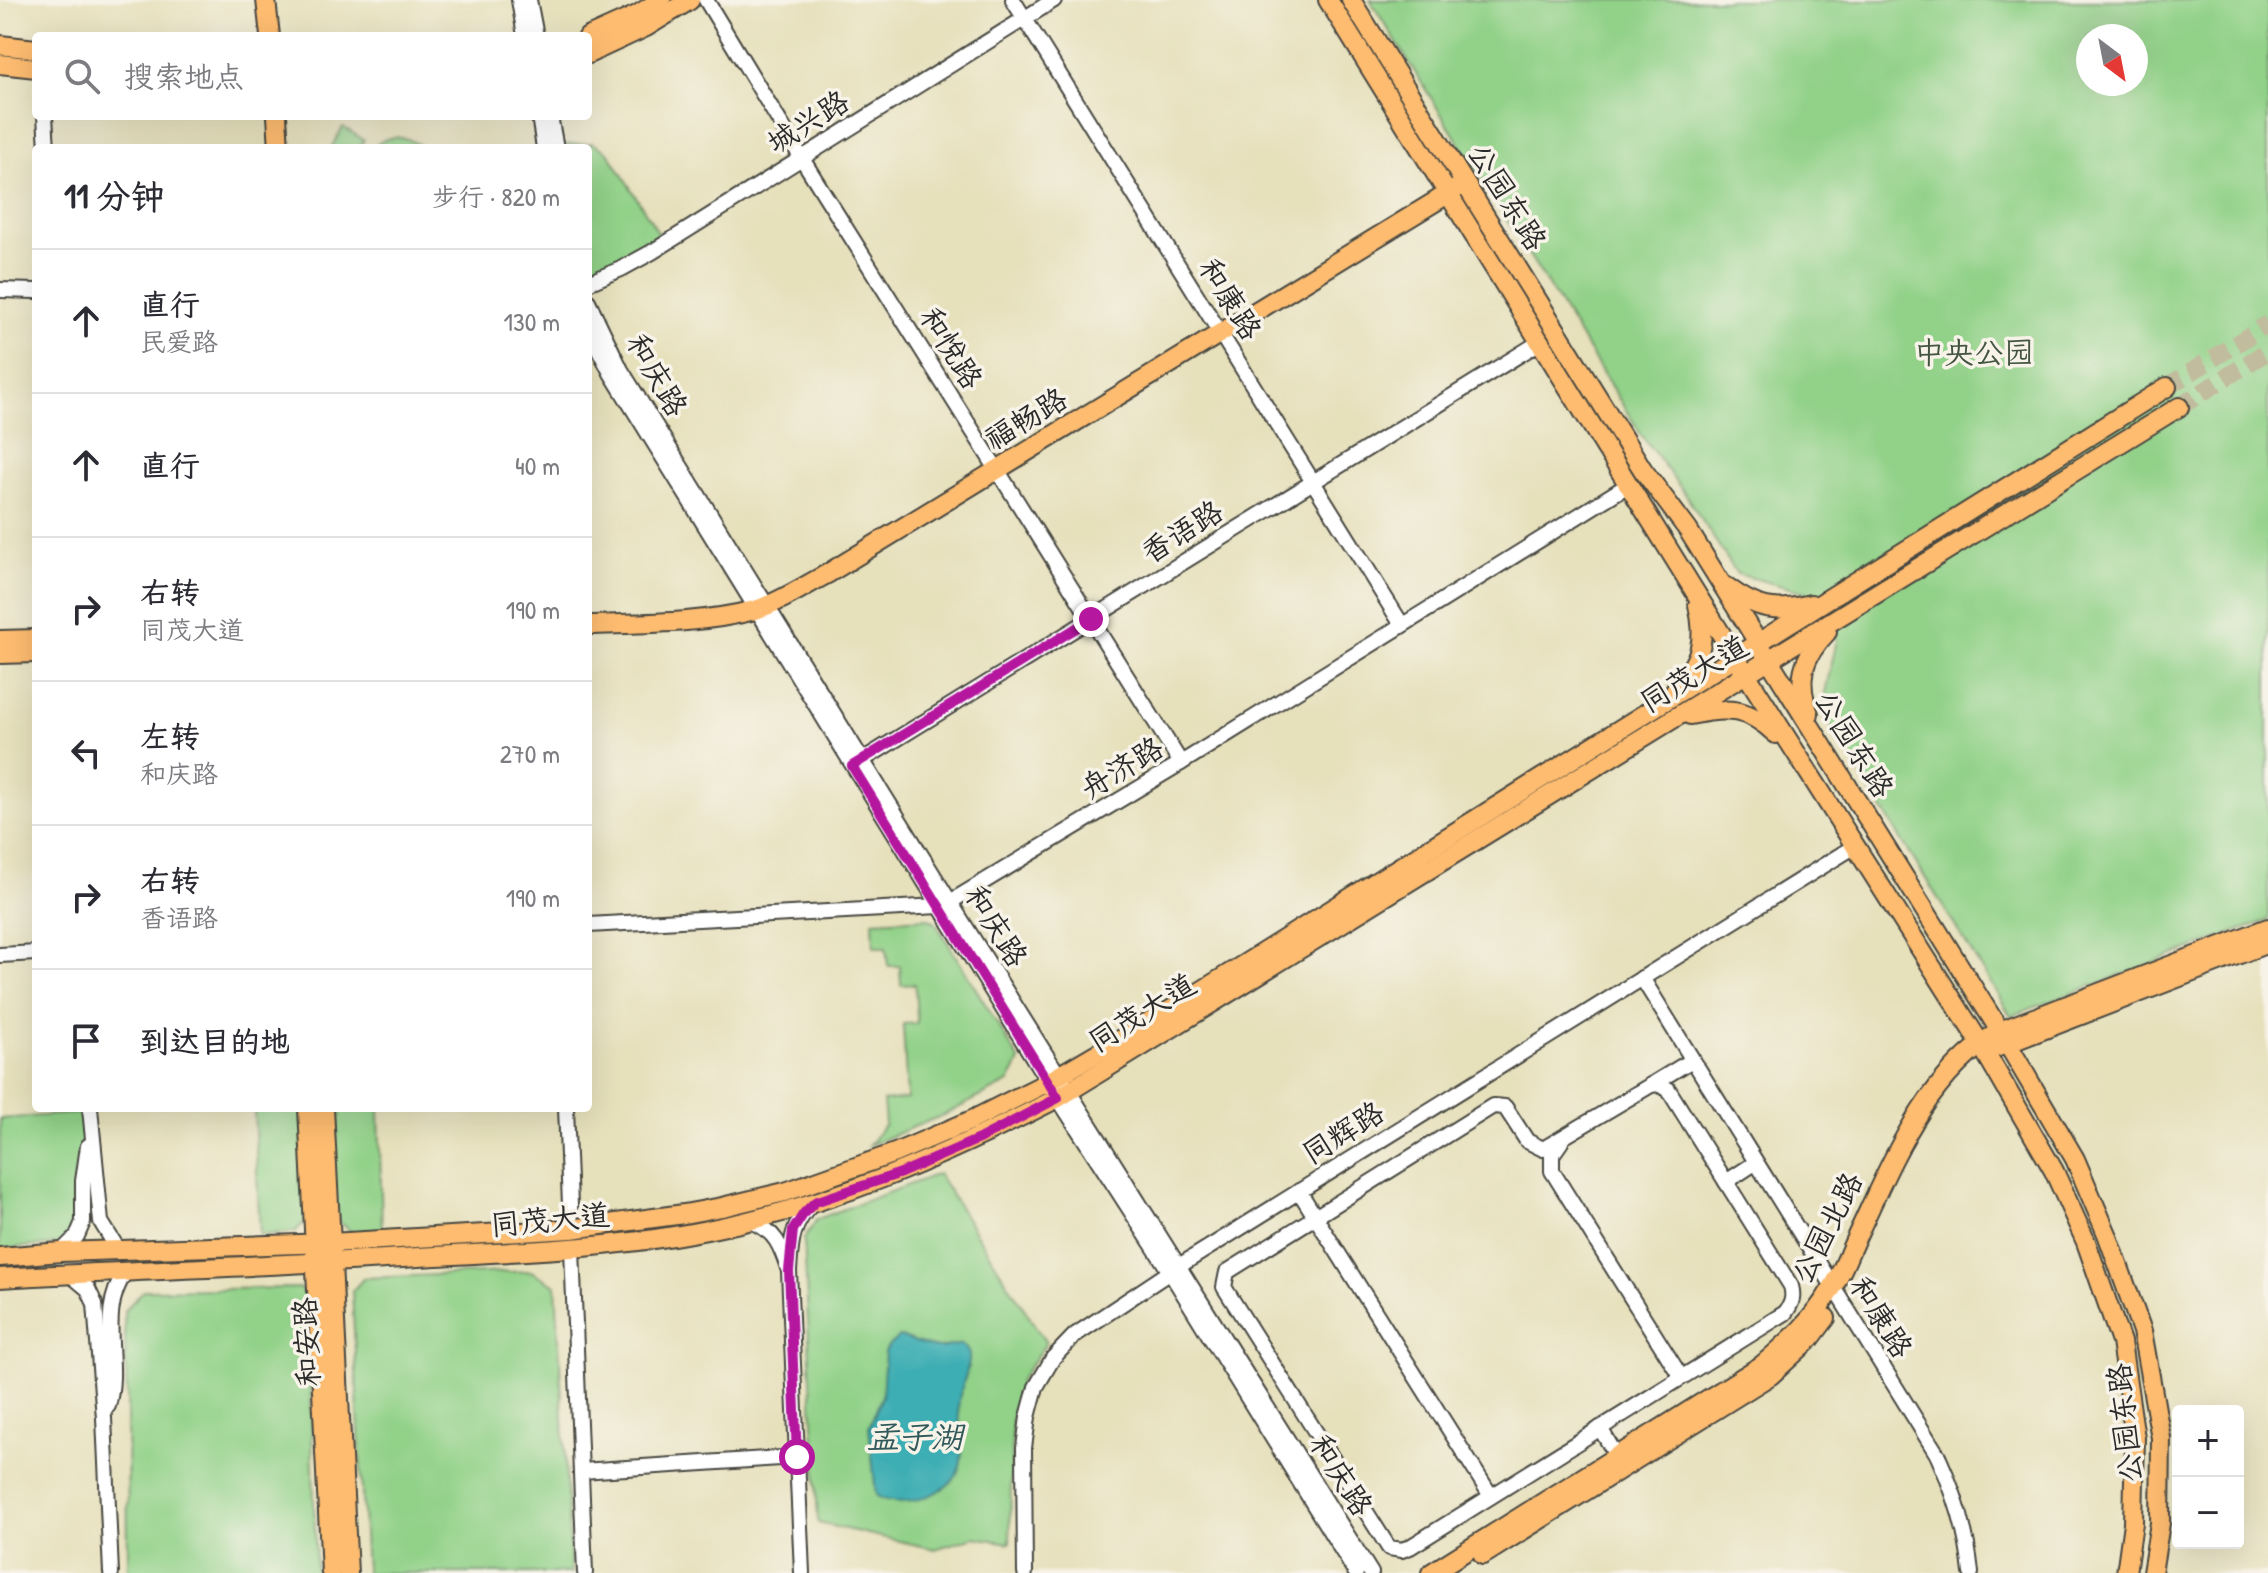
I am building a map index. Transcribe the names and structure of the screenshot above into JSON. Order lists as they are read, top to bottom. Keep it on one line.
{"streets":{"main road":["公园东路","福畅路","同茂大道","公园北路","和安路"],"street":["城兴路","和康路","和悦路","和庆路","香语路","舟济路","同辉路"]},"crossings":[["城兴路","和康路"],["城兴路","和悦路"],["公园东路","福畅路"],["公园东路","香语路"],["公园东路","同茂大道"],["公园东路","舟济路"],["公园东路","同辉路"],["公园东路","公园北路"],["和康路","福畅路"],["和康路","香语路"],["和康路","舟济路"],["和康路","同辉路"],["和康路","公园北路"],["和悦路","福畅路"],["和悦路","香语路"],["和悦路","舟济路"],["和庆路","福畅路"],["和庆路","香语路"],["和庆路","同茂大道"],["和庆路","舟济路"],["和庆路","同辉路"],["同茂大道","和安路"]],"water":["孟子湖"],"parks":["中央公园"],"north":"bottom right","page":{"search":"搜索地点","heading":["11 分钟","步行 · 820 m"],"list":[["直行","民爱路","130 m"],["直行","40 m"],["右转","同茂大道","190 m"],["左转","和庆路","270 m"],["右转","香语路","190 m"],"到达目的地"],"map_buttons":["+","−"]}}
